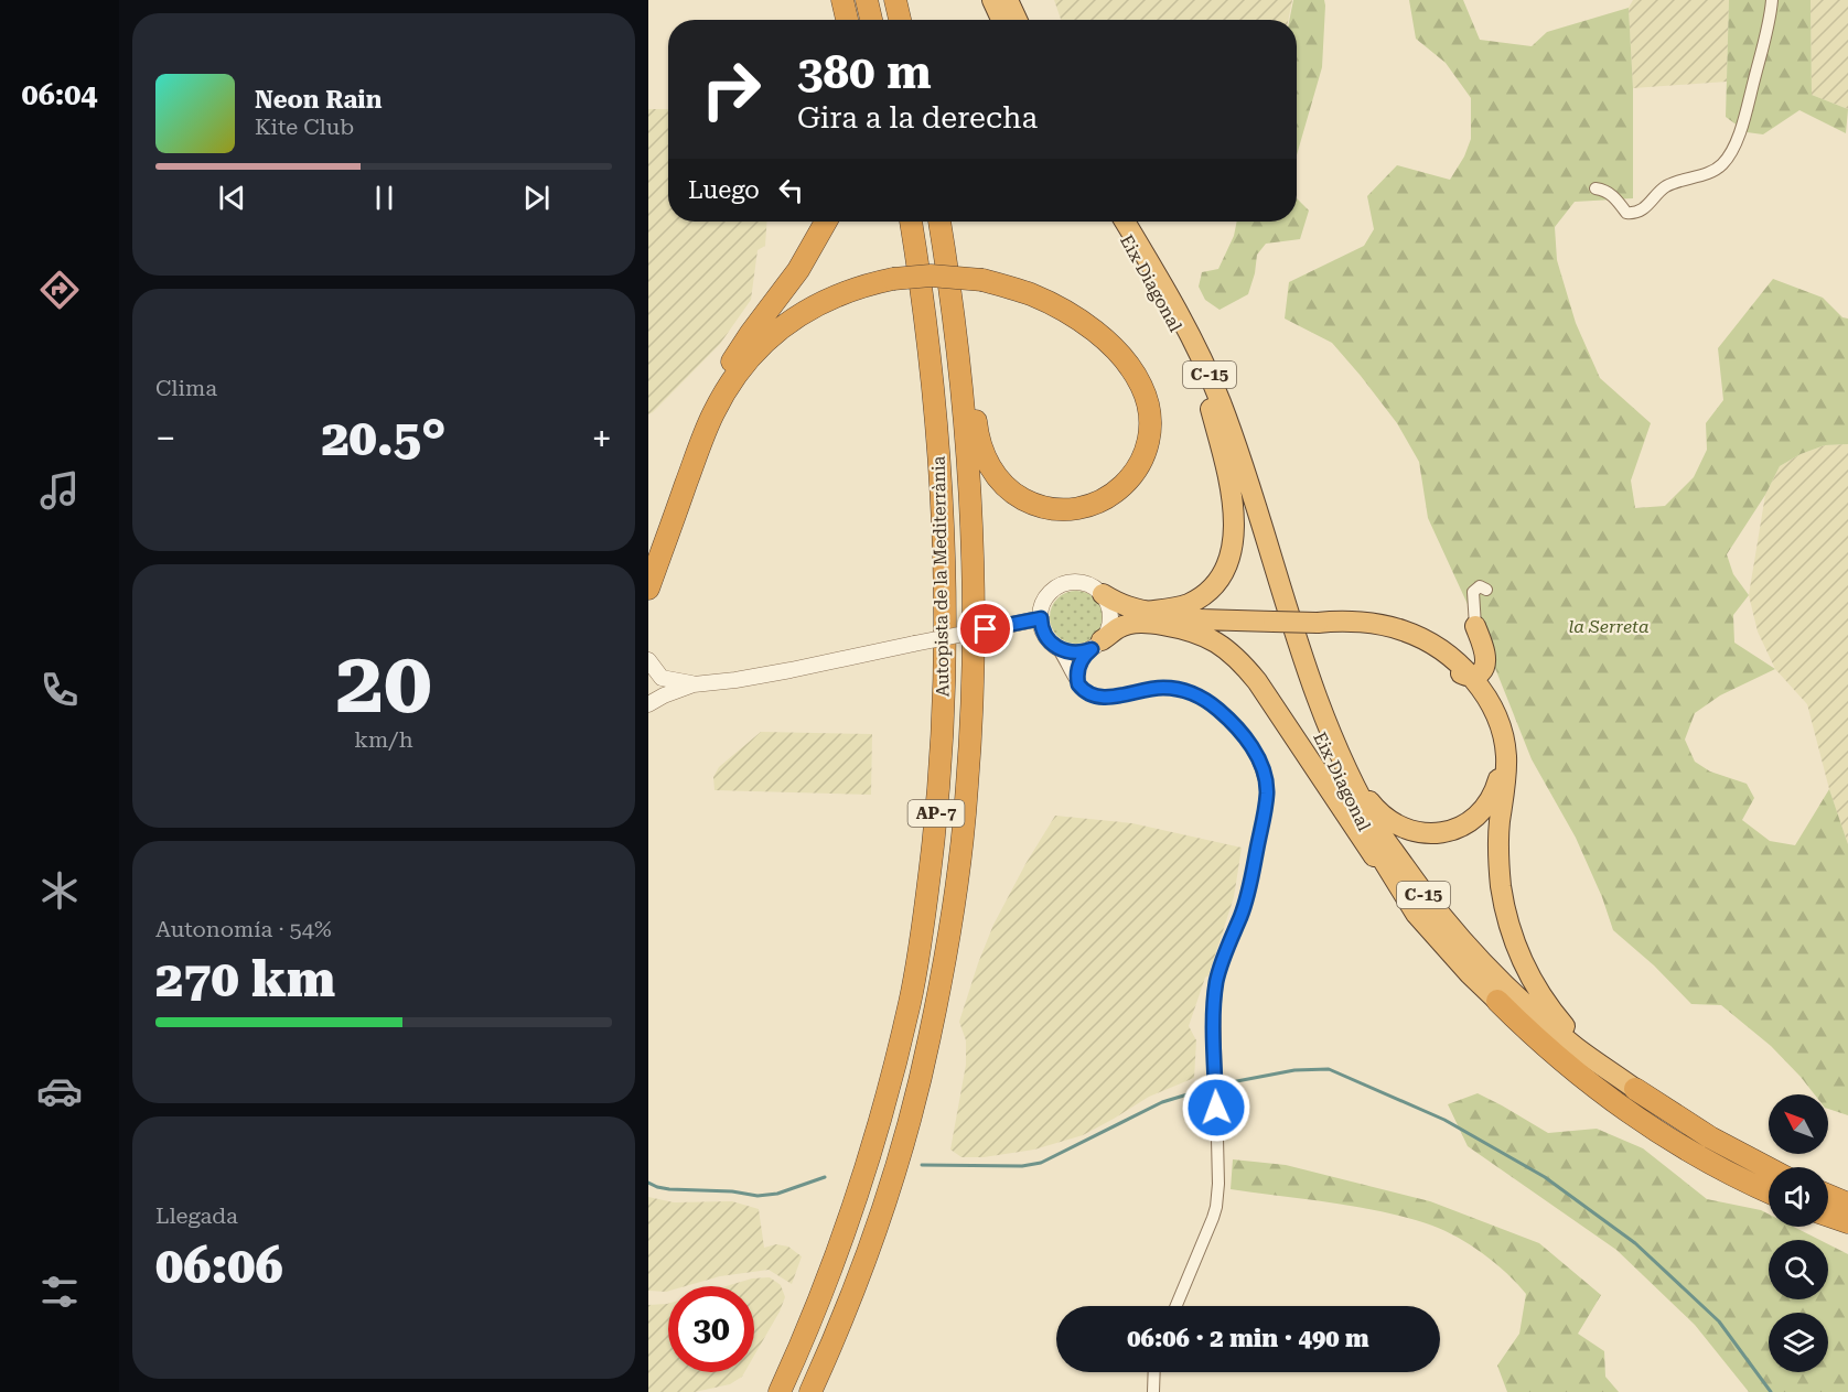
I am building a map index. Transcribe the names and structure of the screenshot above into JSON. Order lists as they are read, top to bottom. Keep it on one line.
{"streets":{"highway":["Eix Diagonal","C-15","Autopista de la Mediterrània","AP-7"]},"parks":["la Serreta"],"north":"top left","page":{"tabs":"06:04","turn":["380 m","Gira a la derecha"],"song":["Neon Rain","Kite Club"],"then":"Luego","tile":["Clima",["20","km/h"],["Autonomía · 54%","270 km"],["Llegada","06:06"]],"heat":["−","20.5°","+"],"limit":"30","trip":"06:06 · 2 min · 490 m"}}
